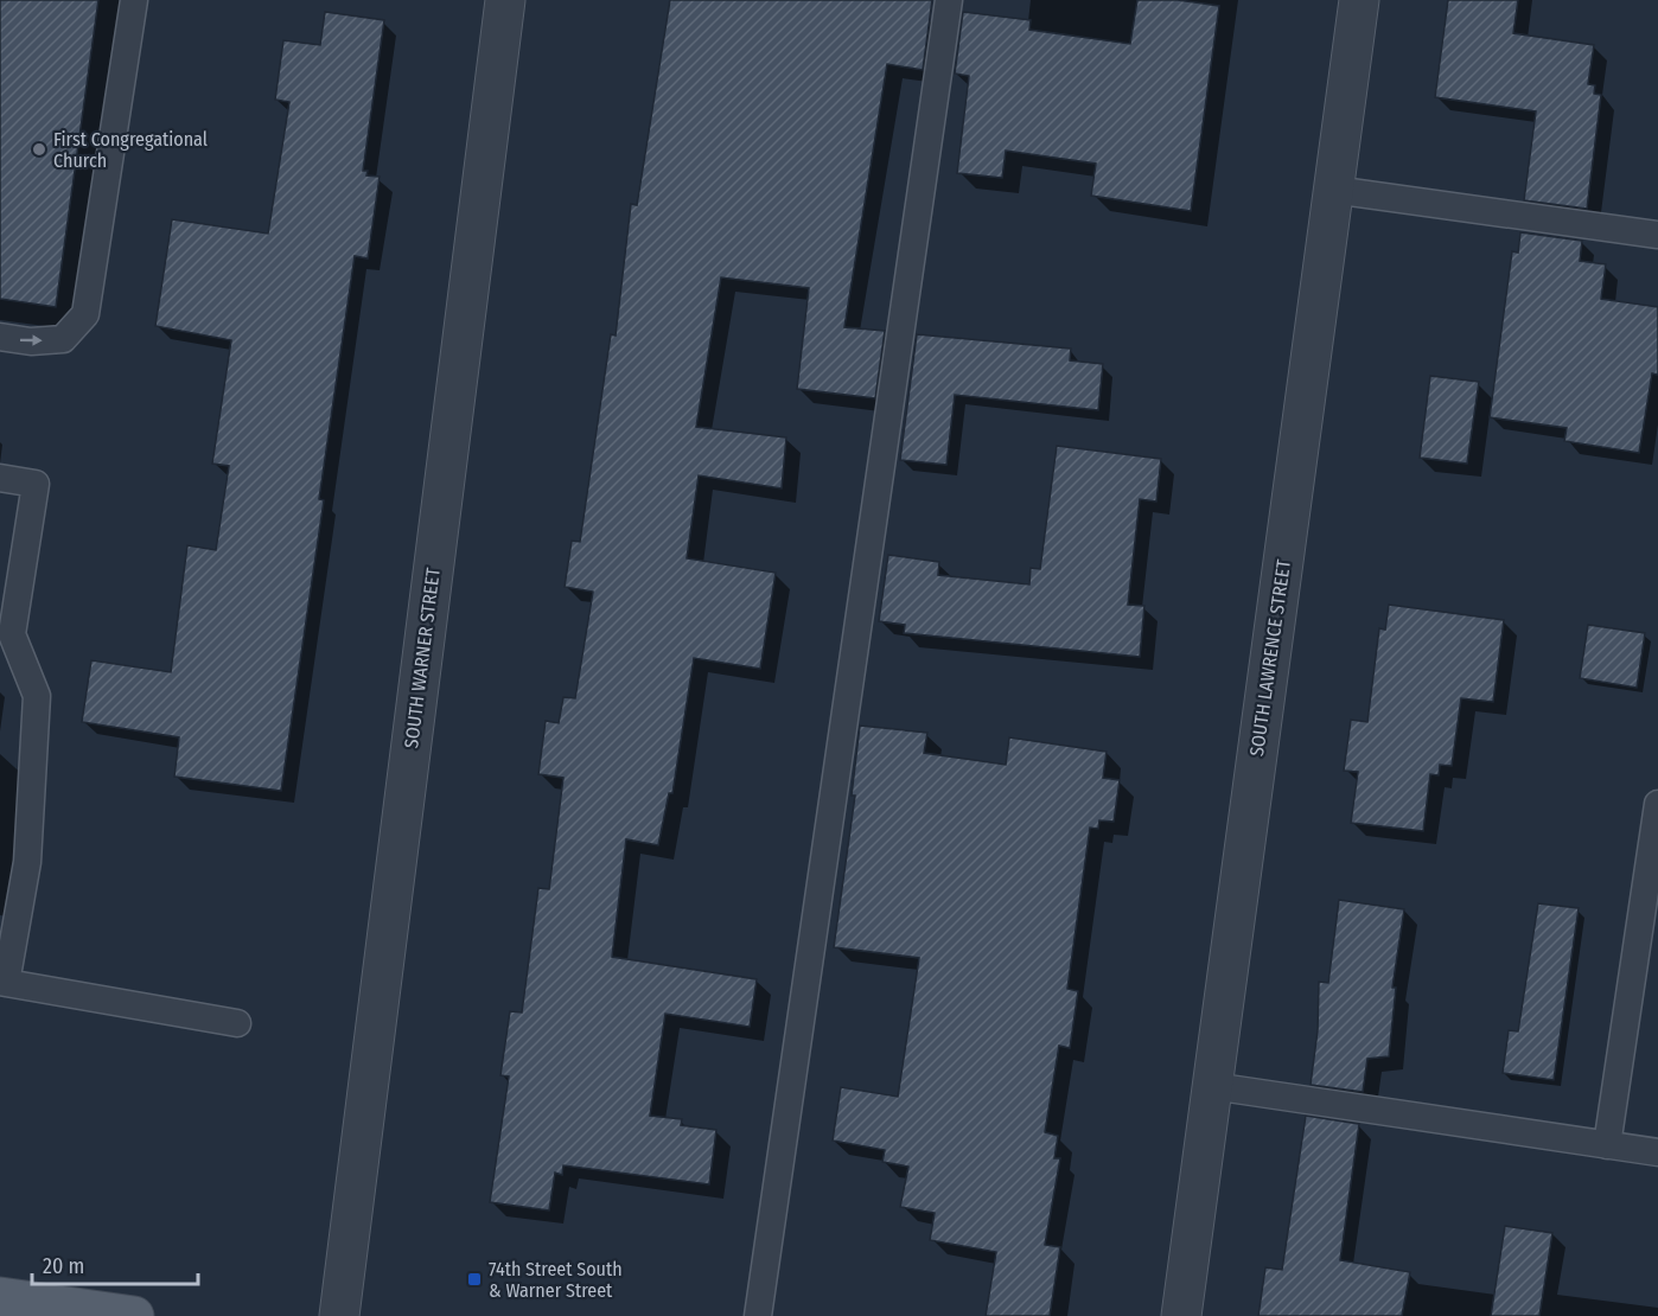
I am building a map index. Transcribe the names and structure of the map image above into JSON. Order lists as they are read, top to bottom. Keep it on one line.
{"streets":{"street":["SOUTH WARNER STREET","SOUTH LAWRENCE STREET"]},"places":{"other":["First Congregational Church"],"transit":["74th Street South & Warner Street"]},"scale_bar":"20 m"}
